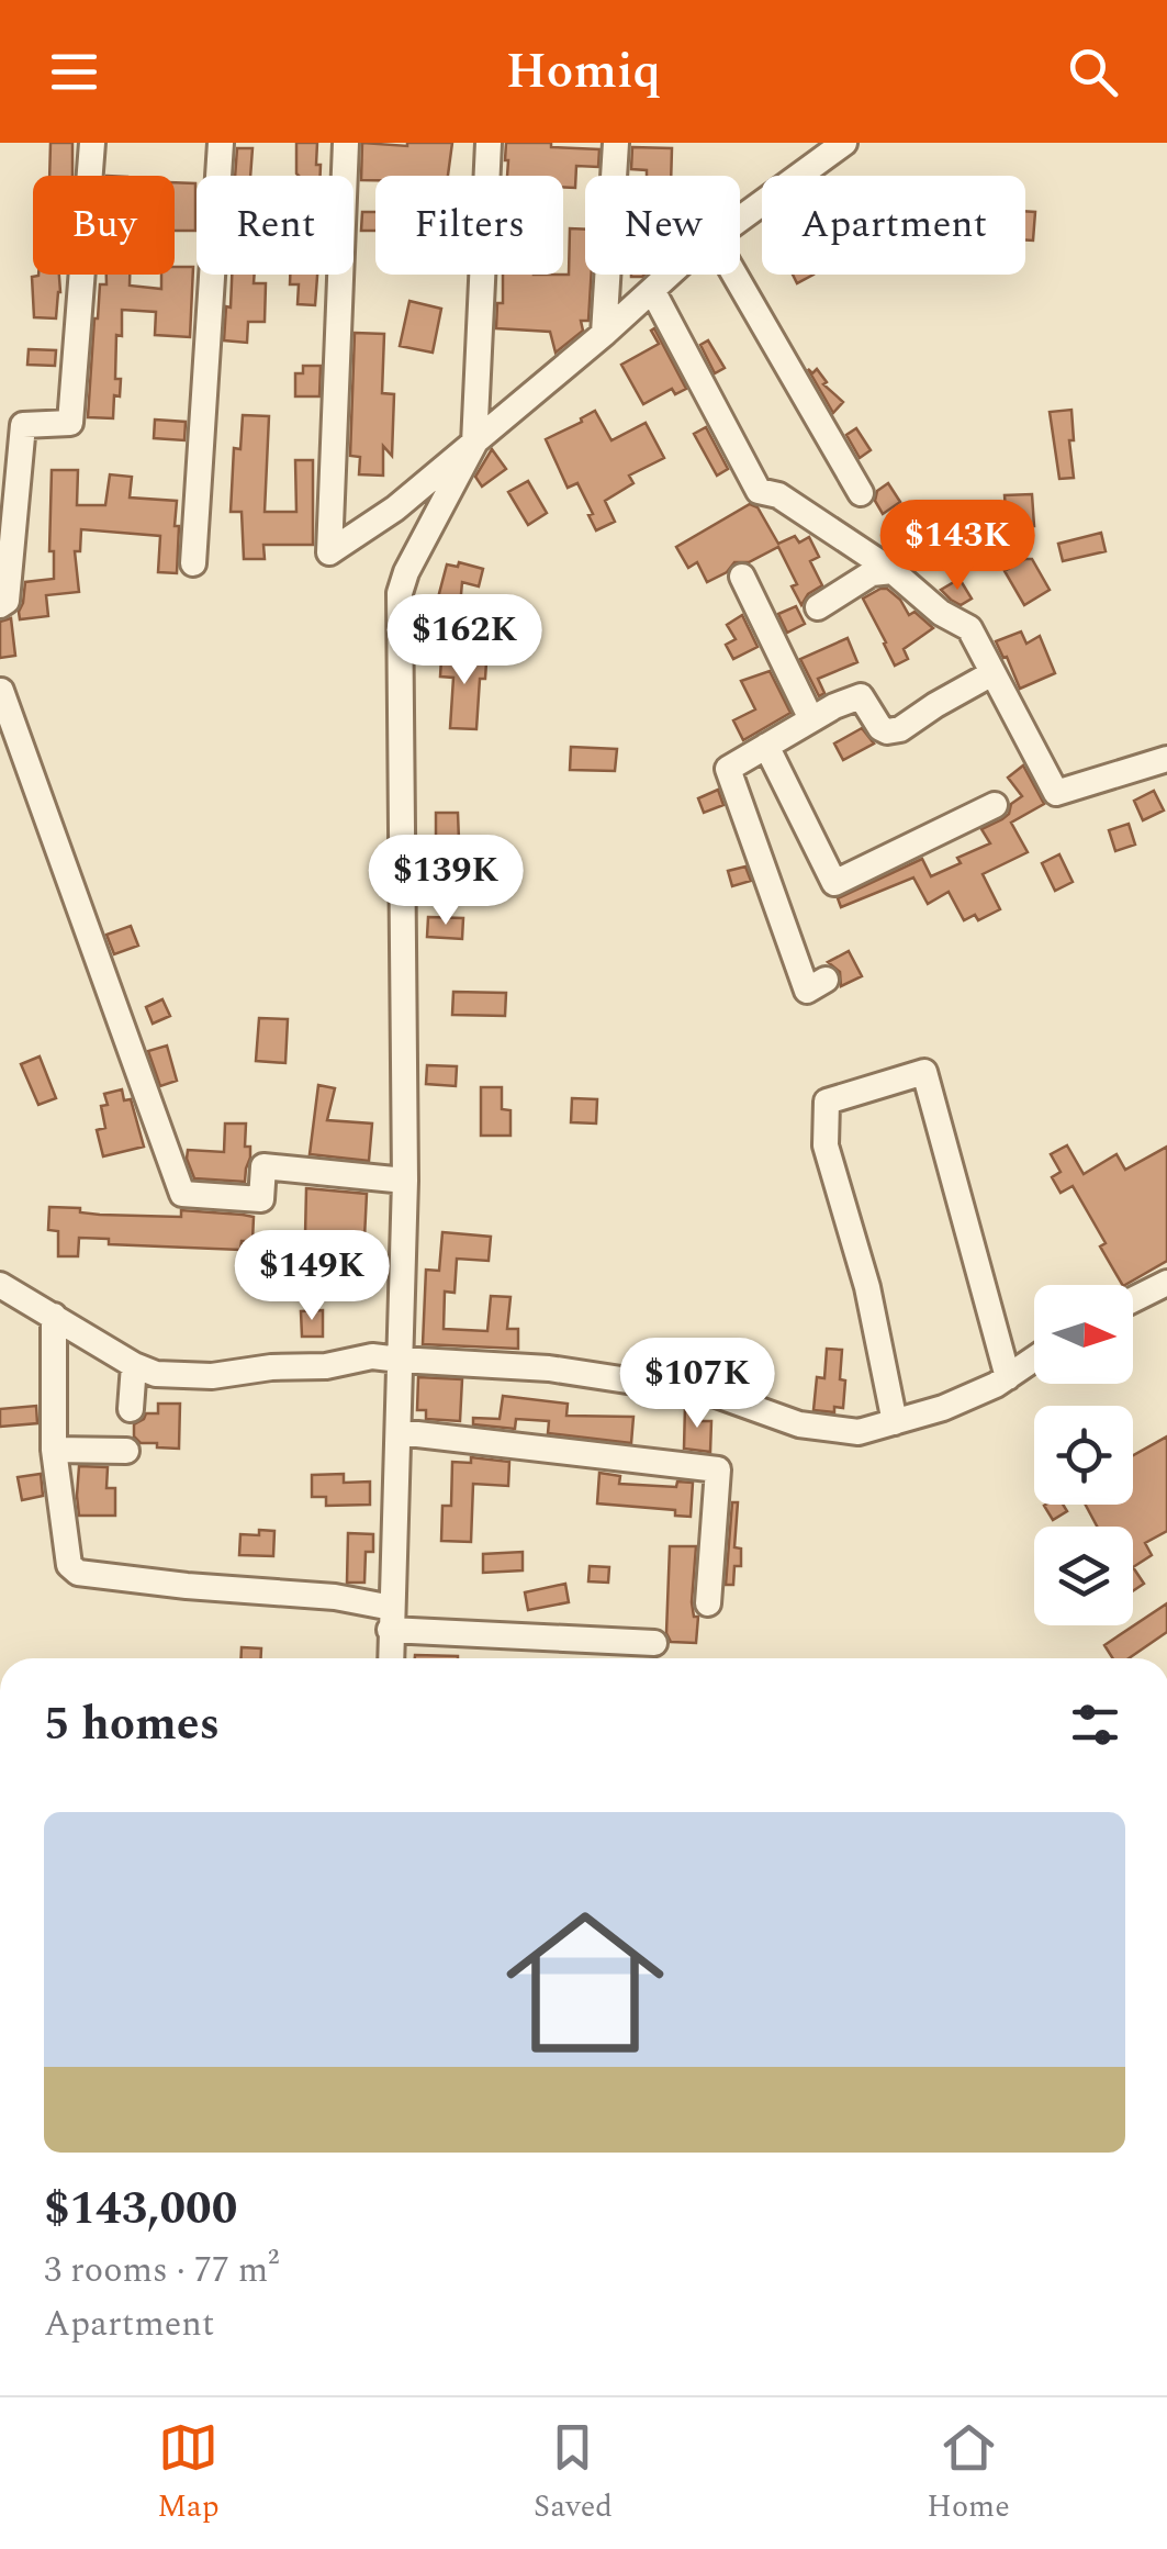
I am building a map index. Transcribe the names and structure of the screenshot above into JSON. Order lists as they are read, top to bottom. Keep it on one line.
{"north":"right","page":{"header":"Homiq","chip":["Buy","Rent","Filters","New","Apartment"],"price":["$143K","$162K","$139K","$149K","$107K"],"heading":"5 homes","list":[{"name":"$143,000","note":"3 rooms · 77 m² · Apartment"}],"tabs":["Map","Saved","Home"]}}
